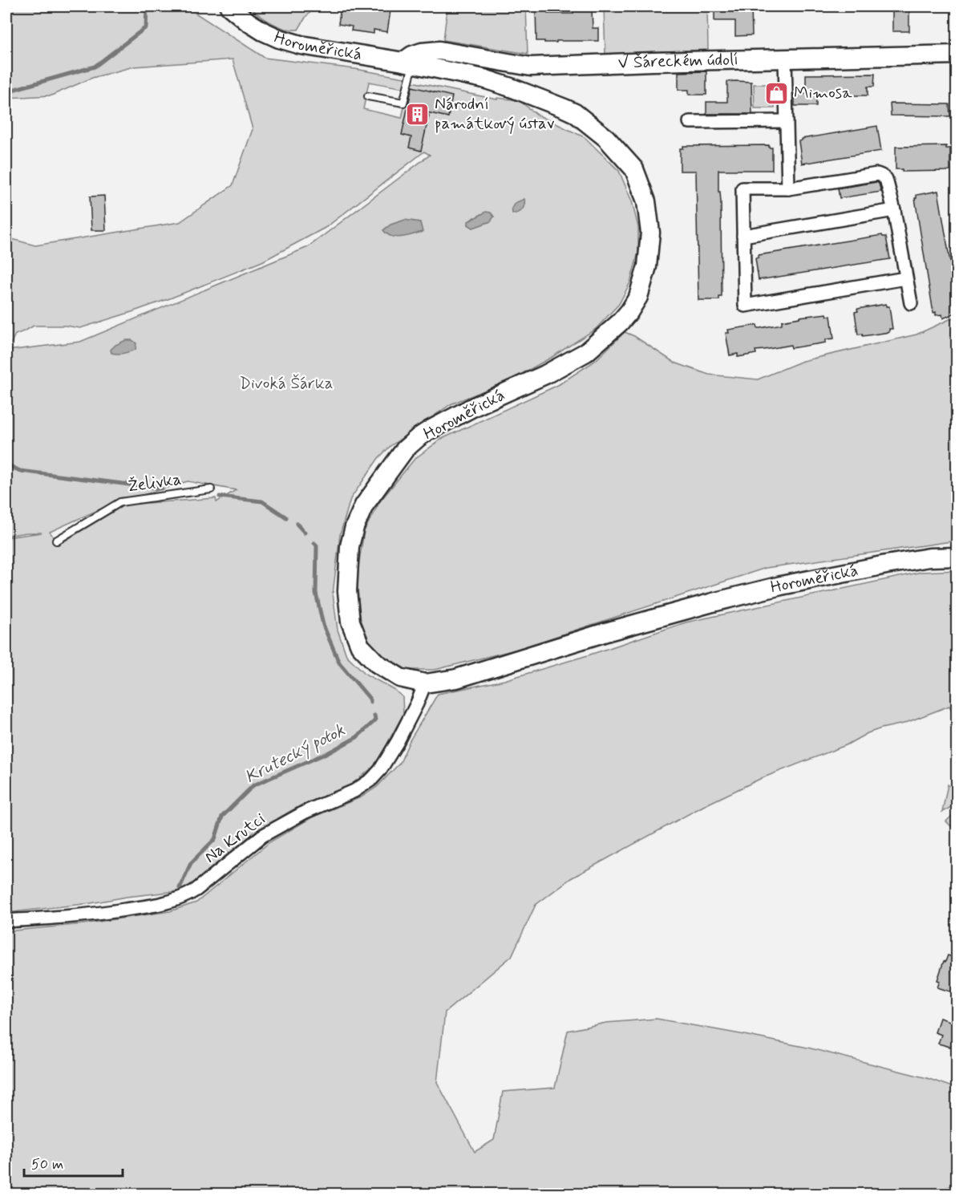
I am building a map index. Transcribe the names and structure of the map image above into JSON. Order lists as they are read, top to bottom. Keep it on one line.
{"streets":{"main road":["Horoměřická","V Šáreckém údolí"],"street":["Na Krutci"],"lane":["Želivka"]},"crossings":[["Horoměřická","V Šáreckém údolí"],["Horoměřická","Na Krutci"]],"water":["Krutecký potok"],"parks":["Divoká Šárka"],"places":{"shop":["Mimosa"],"building":["Národní památkový ústav"]},"scale_bar":"50 m"}
